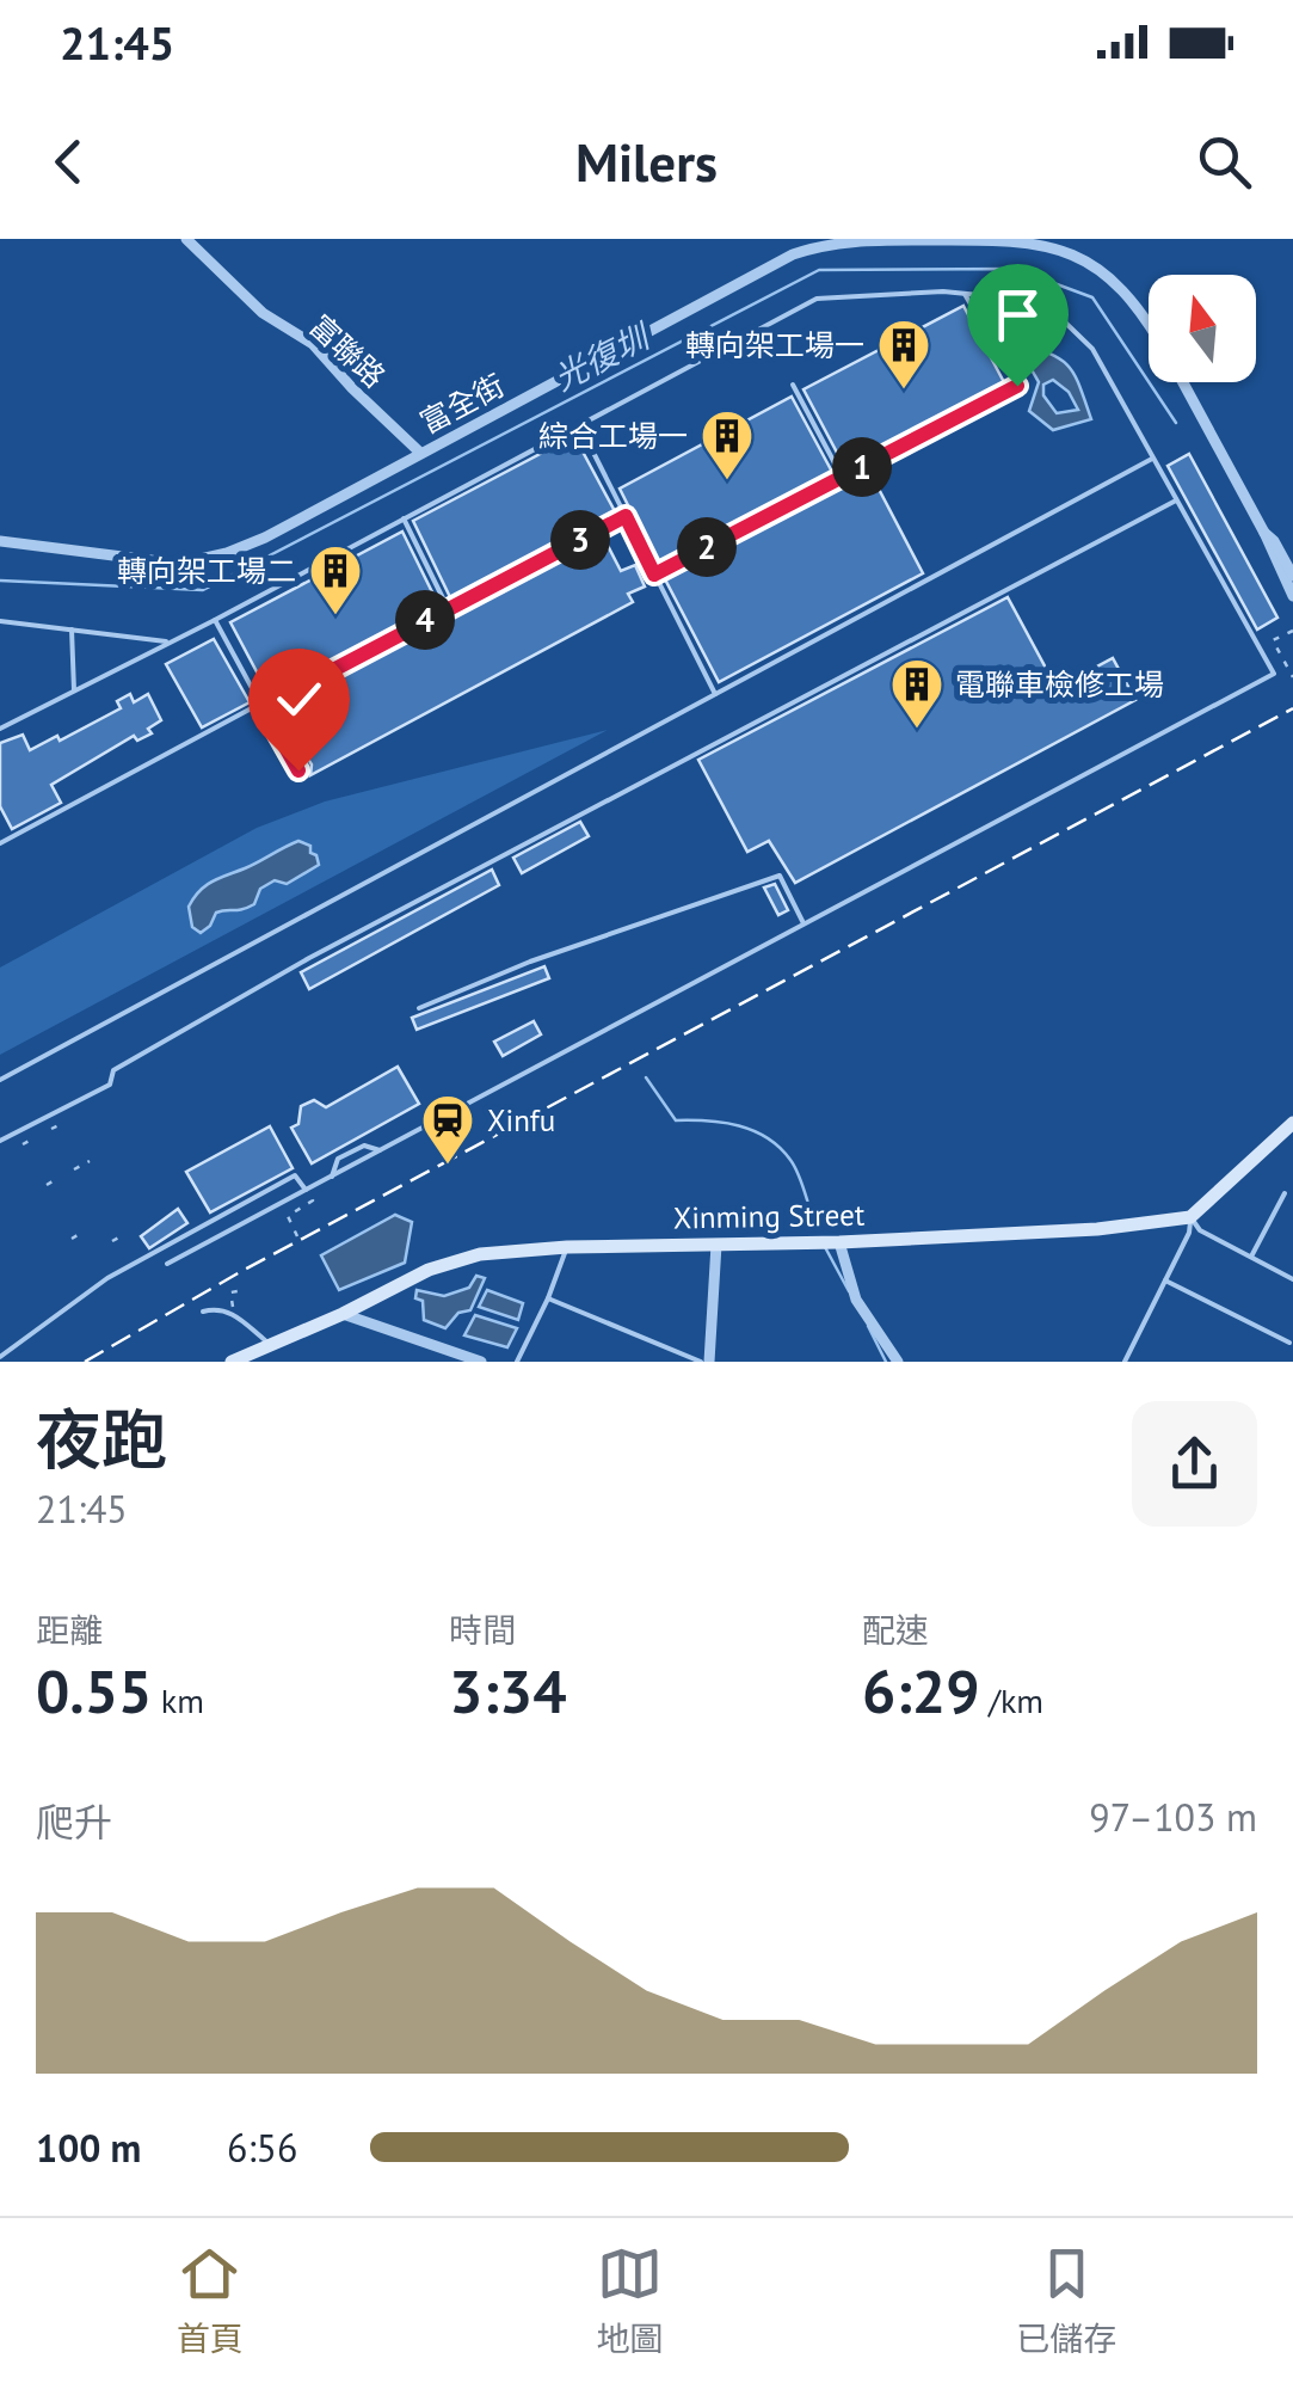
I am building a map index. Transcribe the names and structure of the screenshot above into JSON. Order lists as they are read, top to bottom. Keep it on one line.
{"streets":{"street":["富聯路","富全街","Xinming Street"]},"crossings":[["富聯路","富全街"]],"water":["光復圳"],"places":{"building":["轉向架工場一","綜合工場一","轉向架工場二","電聯車檢修工場"],"station":["Xinfu"]},"north":"top","page":{"status":"21:45","header":"Milers","pins":["1","3","2","4"],"heading":["夜跑","21:45"],"stats":[["距離","0.55 km"],["時間","3:34"],["配速","6:29 /km"]],"chart":["爬升","97–103 m"],"list":[{"name":"100 m","note":"6:56"}],"tabs":["首頁","地圖","已儲存"]}}
